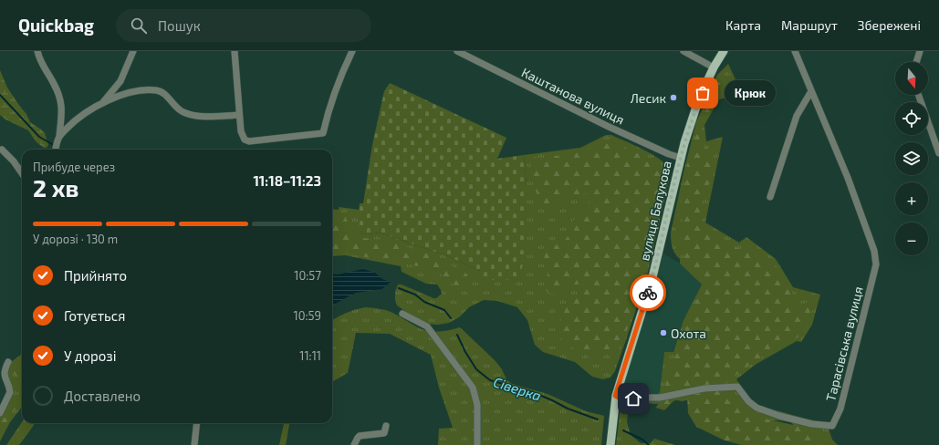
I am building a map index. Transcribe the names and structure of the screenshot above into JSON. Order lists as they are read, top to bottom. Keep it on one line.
{"streets":{"main road":["вулиця Балукова"],"street":["Каштанова вулиця","Тарасівська вулиця"]},"crossings":[["Каштанова вулиця","вулиця Балукова"],["вулиця Балукова","Тарасівська вулиця"]],"water":["Сіверка"],"places":["Крюк","Лесик","Охота"],"north":"bottom","page":{"header":"Quickbag","search":"Пошук","nav":["Карта","Маршрут","Збережені"],"map_buttons":["+","−"],"bubble":"Крюк","heading":["2 хв","Прибуде через","11:18–11:23"],"bar":"У дорозі · 130 m","list":[["Прийнято","10:57"],["Готується","10:59"],["У дорозі","11:11"],"Доставлено"]}}
